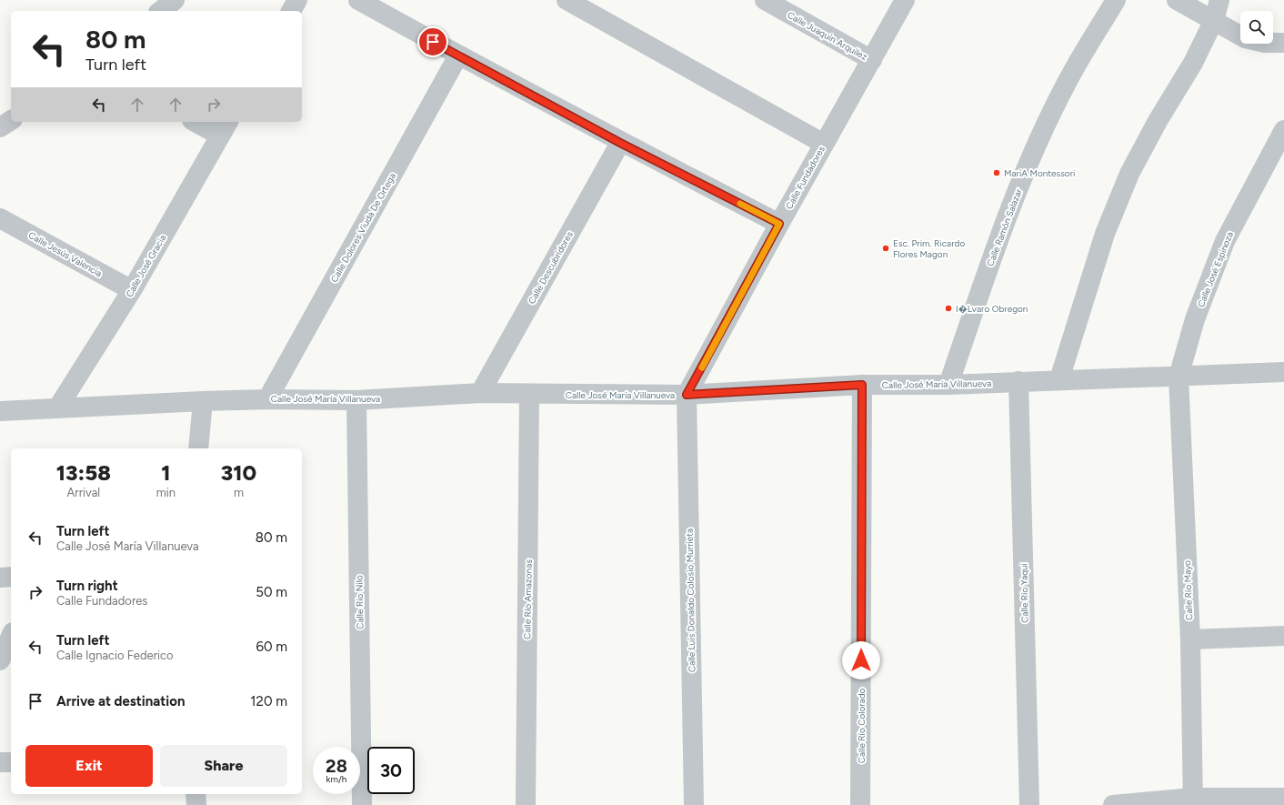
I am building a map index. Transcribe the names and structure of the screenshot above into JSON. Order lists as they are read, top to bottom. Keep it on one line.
{"streets":{"street":["Calle Juaquin Arquilez","Calle Fundadores","Calle Dolores Viuda De Ortega","Calle Ramón Salazar","Calle Jesús Valencia","Calle José Gracia","Calle Descubridores","Calle José Espinoza","Calle José María Villanueva","Calle Río Mayo","Calle Río Yaqui","Calle Río Amazonas","Calle Luis Donaldo Colosio Murrieta","Calle Río Nilo","Calle Río Colorado"]},"crossings":[["Calle Juaquin Arquilez","Calle Fundadores"],["Calle Fundadores","Calle José María Villanueva"],["Calle Fundadores","Calle Luis Donaldo Colosio Murrieta"],["Calle Dolores Viuda De Ortega","Calle José María Villanueva"],["Calle Ramón Salazar","Calle José María Villanueva"],["Calle Jesús Valencia","Calle José Gracia"],["Calle José Gracia","Calle José María Villanueva"],["Calle Descubridores","Calle José María Villanueva"],["Calle José Espinoza","Calle José María Villanueva"],["Calle José Espinoza","Calle Río Mayo"],["Calle José María Villanueva","Calle Río Mayo"],["Calle José María Villanueva","Calle Río Yaqui"],["Calle José María Villanueva","Calle Río Amazonas"],["Calle José María Villanueva","Calle Luis Donaldo Colosio Murrieta"],["Calle José María Villanueva","Calle Río Nilo"],["Calle José María Villanueva","Calle Río Colorado"]],"places":["MariA Montessori","Esc. Prim. Ricardo Flores Magon","I�Lvaro Obregon"],"page":{"turn":["80 m","Turn left"],"eta":["13:58","Arrival","1","min","310","m"],"list":[{"name":"Turn left","note":"Calle José María Villanueva","value":"80 m"},{"name":"Turn right","note":"Calle Fundadores","value":"50 m"},{"name":"Turn left","note":"Calle Ignacio Federico","value":"60 m"},{"name":"Arrive at destination","value":"120 m"}],"buttons":["Exit","Share"],"speed":"28 km/h","limit":"30"}}
